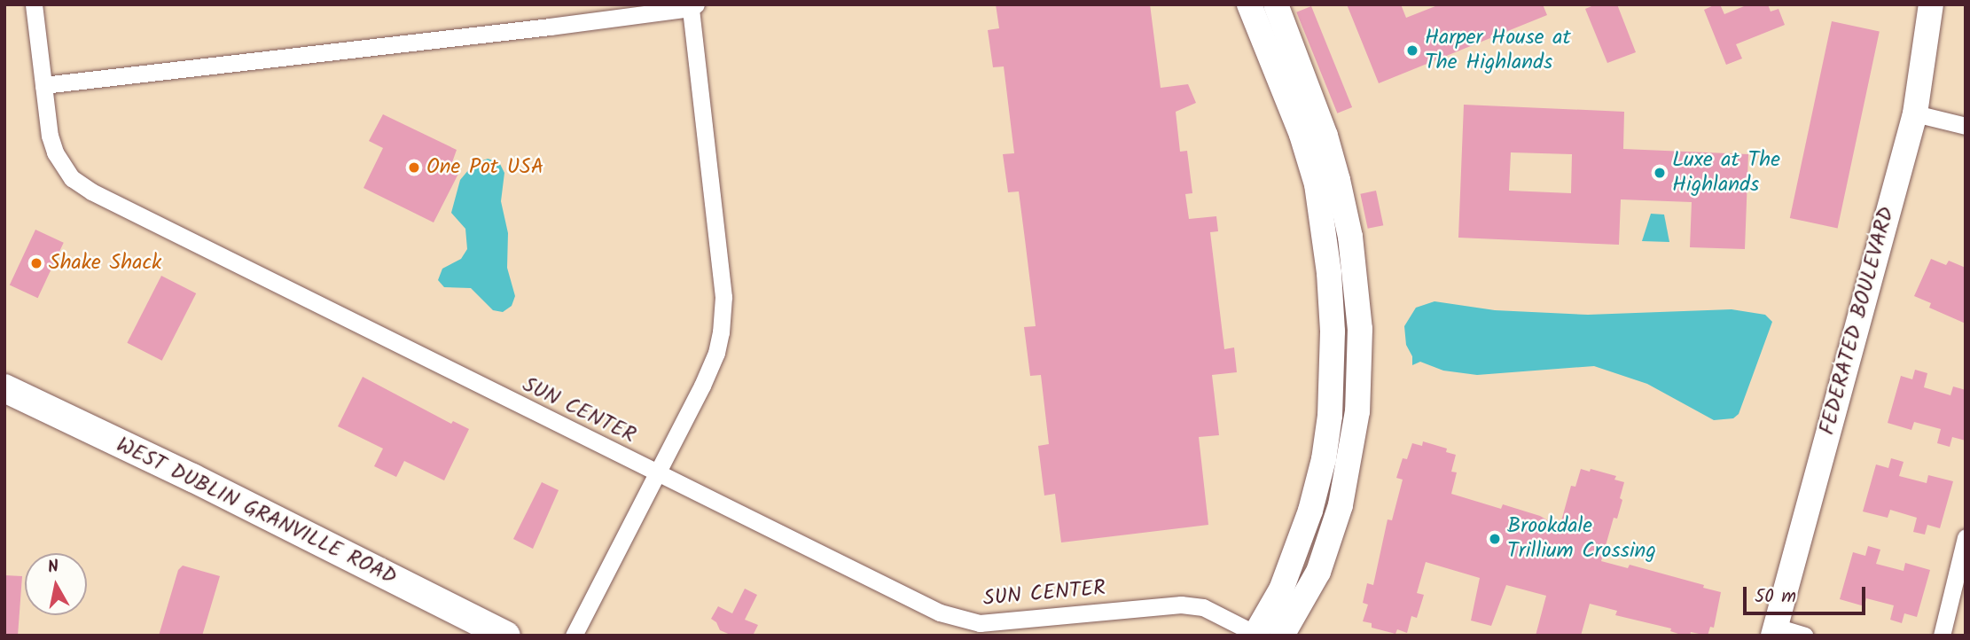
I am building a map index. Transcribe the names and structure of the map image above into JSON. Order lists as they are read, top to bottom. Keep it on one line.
{"streets":{"main road":["WEST DUBLIN GRANVILLE ROAD"],"street":["FEDERATED BOULEVARD","SUN CENTER"]},"places":["Harper House at The Highlands","One Pot USA","Luxe at The Highlands","Shake Shack","Brookdale Trillium Crossing"],"scale_bar":"50 m","north":"top"}
